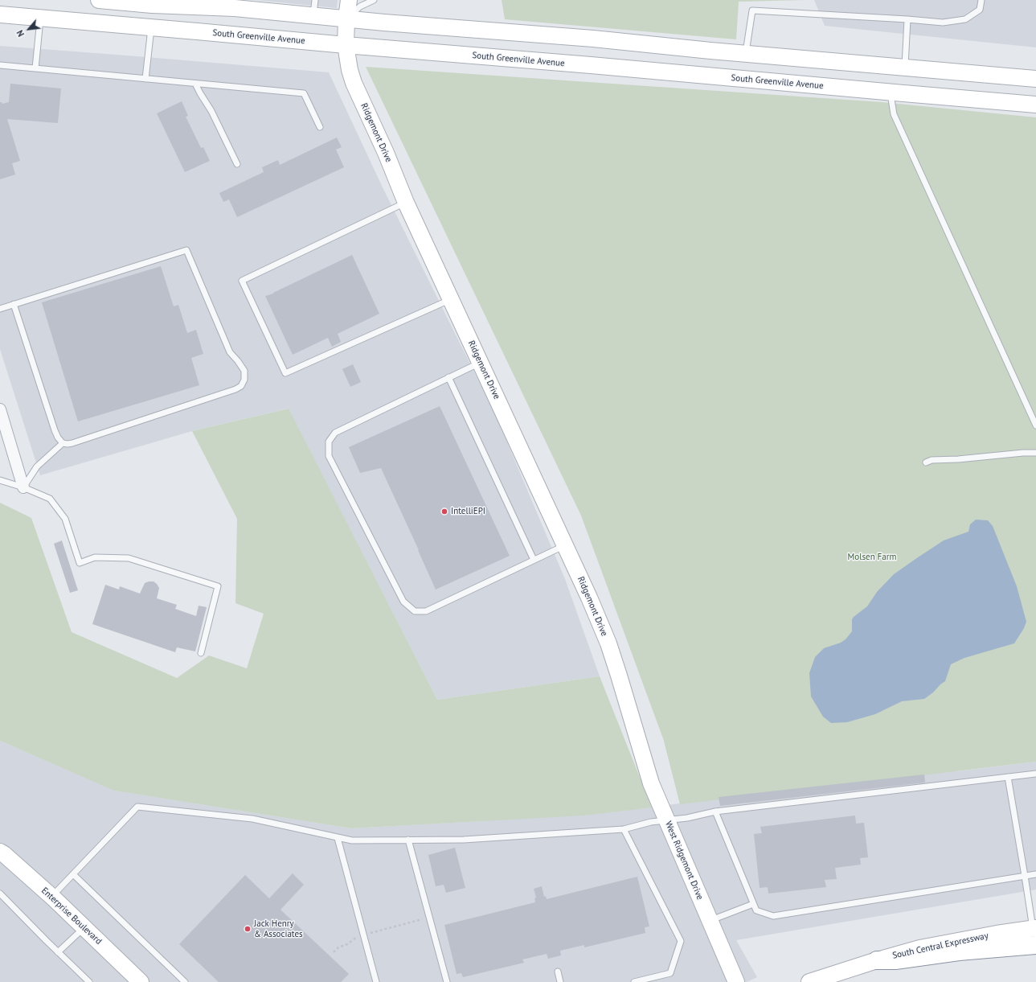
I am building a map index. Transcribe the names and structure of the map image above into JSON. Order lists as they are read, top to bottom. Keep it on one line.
{"streets":{"main road":["South Greenville Avenue","Ridgemont Drive","West Ridgemont Drive","Enterprise Boulevard"]},"crossings":[["South Greenville Avenue","Ridgemont Drive"],["Ridgemont Drive","West Ridgemont Drive"]],"parks":["Molsen Farm"],"places":["IntelliEPI","Jack Henry & Associates"],"north":"bottom left"}
